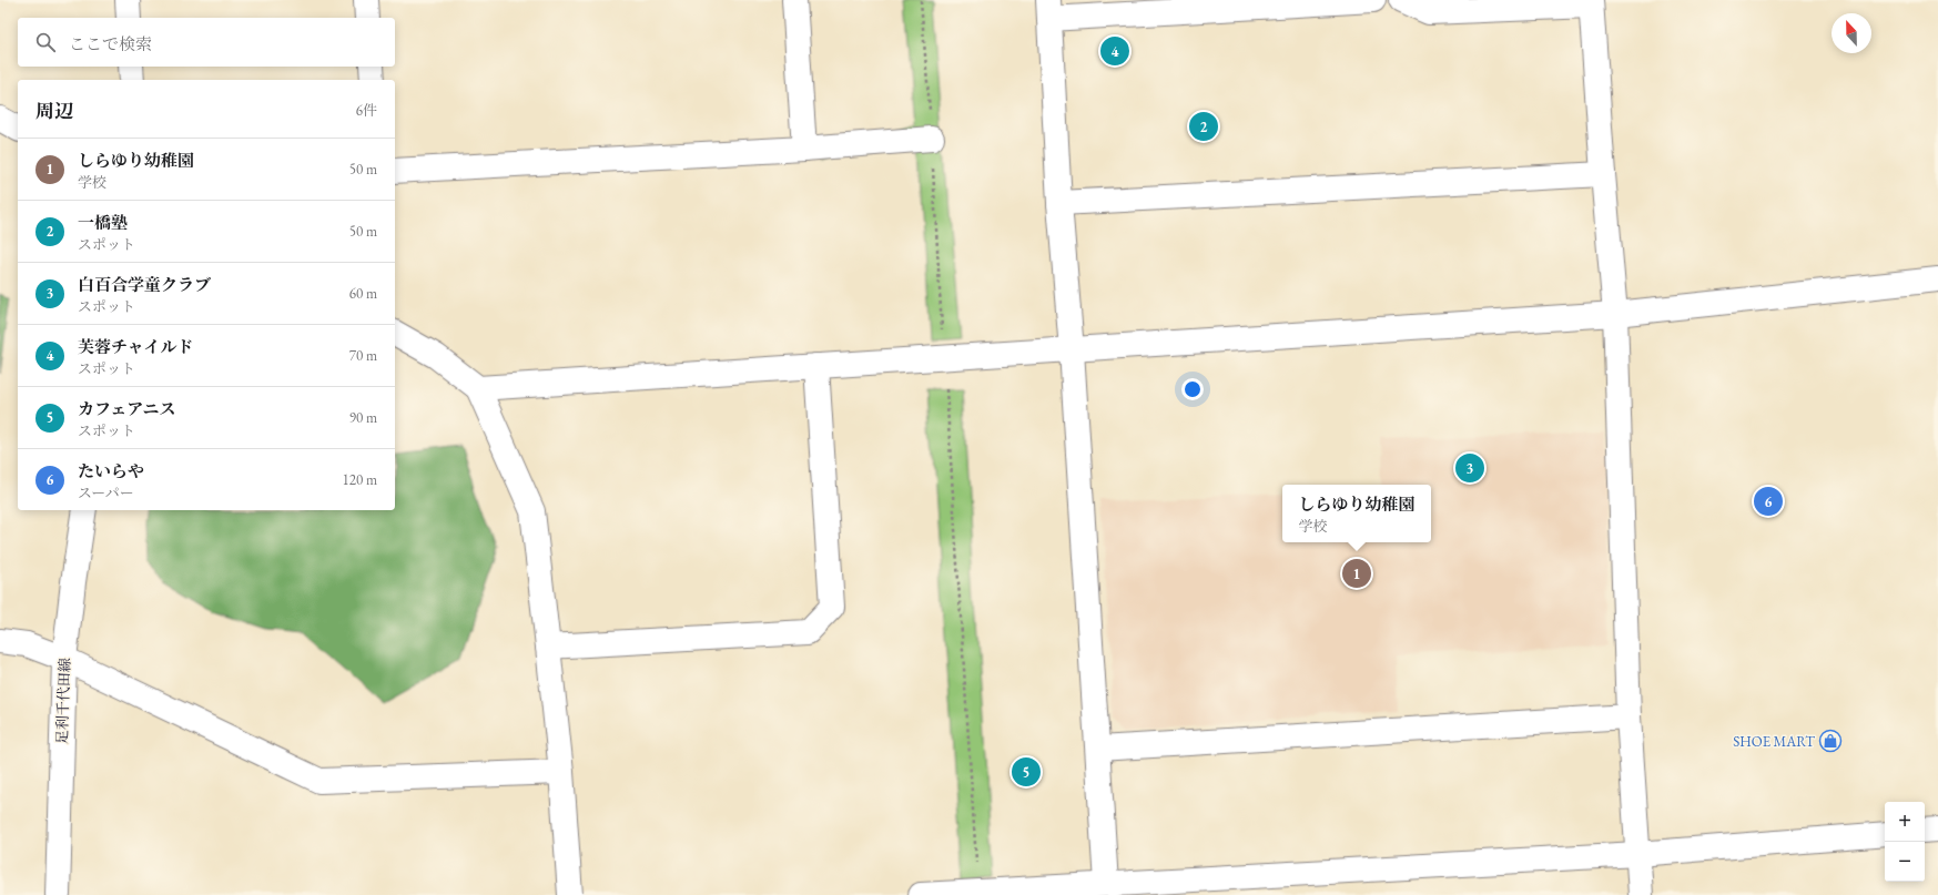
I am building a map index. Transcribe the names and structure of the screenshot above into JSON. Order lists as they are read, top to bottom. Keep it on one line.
{"streets":{"street":["足利千代田線"]},"places":{"shop":["SHOE MART"]},"north":"top","page":{"search":"ここで検索","pins":["4","2","3","6","1","5"],"heading":["周辺","6件"],"list":[{"mark":"1","name":"しらゆり幼稚園","note":"学校","value":"50 m"},{"mark":"2","name":"一橋塾","note":"スポット","value":"50 m"},{"mark":"3","name":"白百合学童クラブ","note":"スポット","value":"60 m"},{"mark":"4","name":"芙蓉チャイルド","note":"スポット","value":"70 m"},{"mark":"5","name":"カフェアニス","note":"スポット","value":"90 m"},{"mark":"6","name":"たいらや","note":"スーパー","value":"120 m"}],"popup":["しらゆり幼稚園","学校"],"map_buttons":["+","−"]}}
